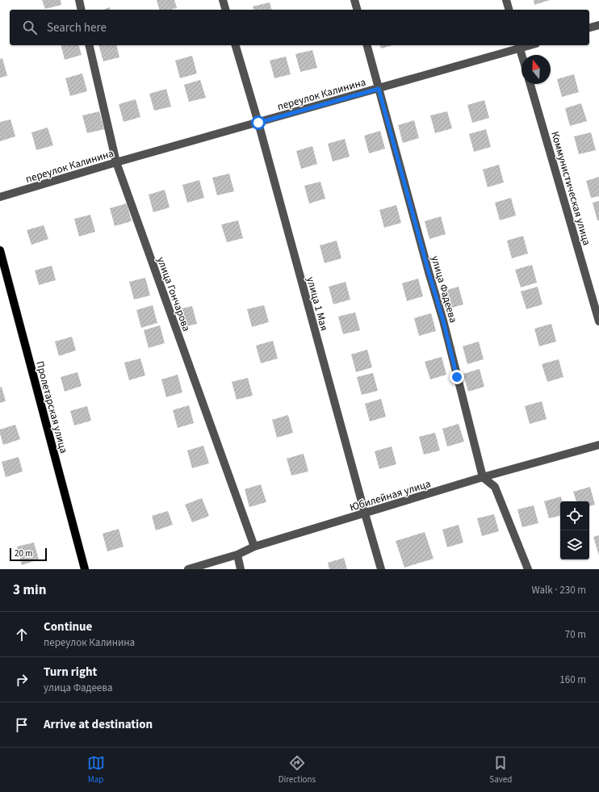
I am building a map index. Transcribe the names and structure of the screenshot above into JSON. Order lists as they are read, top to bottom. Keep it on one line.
{"streets":{"main road":["Пролетарская улица"],"street":["переулок Калинина","Коммунистическая улица","улица Фадеева","улица Гончарова","улица 1 Мая","Юбилейная улица"]},"crossings":[["переулок Калинина","улица Фадеева"],["переулок Калинина","улица Гончарова"],["переулок Калинина","улица 1 Мая"],["улица Фадеева","Юбилейная улица"],["улица Гончарова","Юбилейная улица"],["улица 1 Мая","Юбилейная улица"]],"scale_bar":"20 m","north":"top","page":{"search":"Search here","scale":"20 m","heading":["3 min","Walk · 230 m"],"list":[["Continue","переулок Калинина","70 m"],["Turn right","улица Фадеева","160 m"],"Arrive at destination"],"nav":["Map","Directions","Saved"]}}
